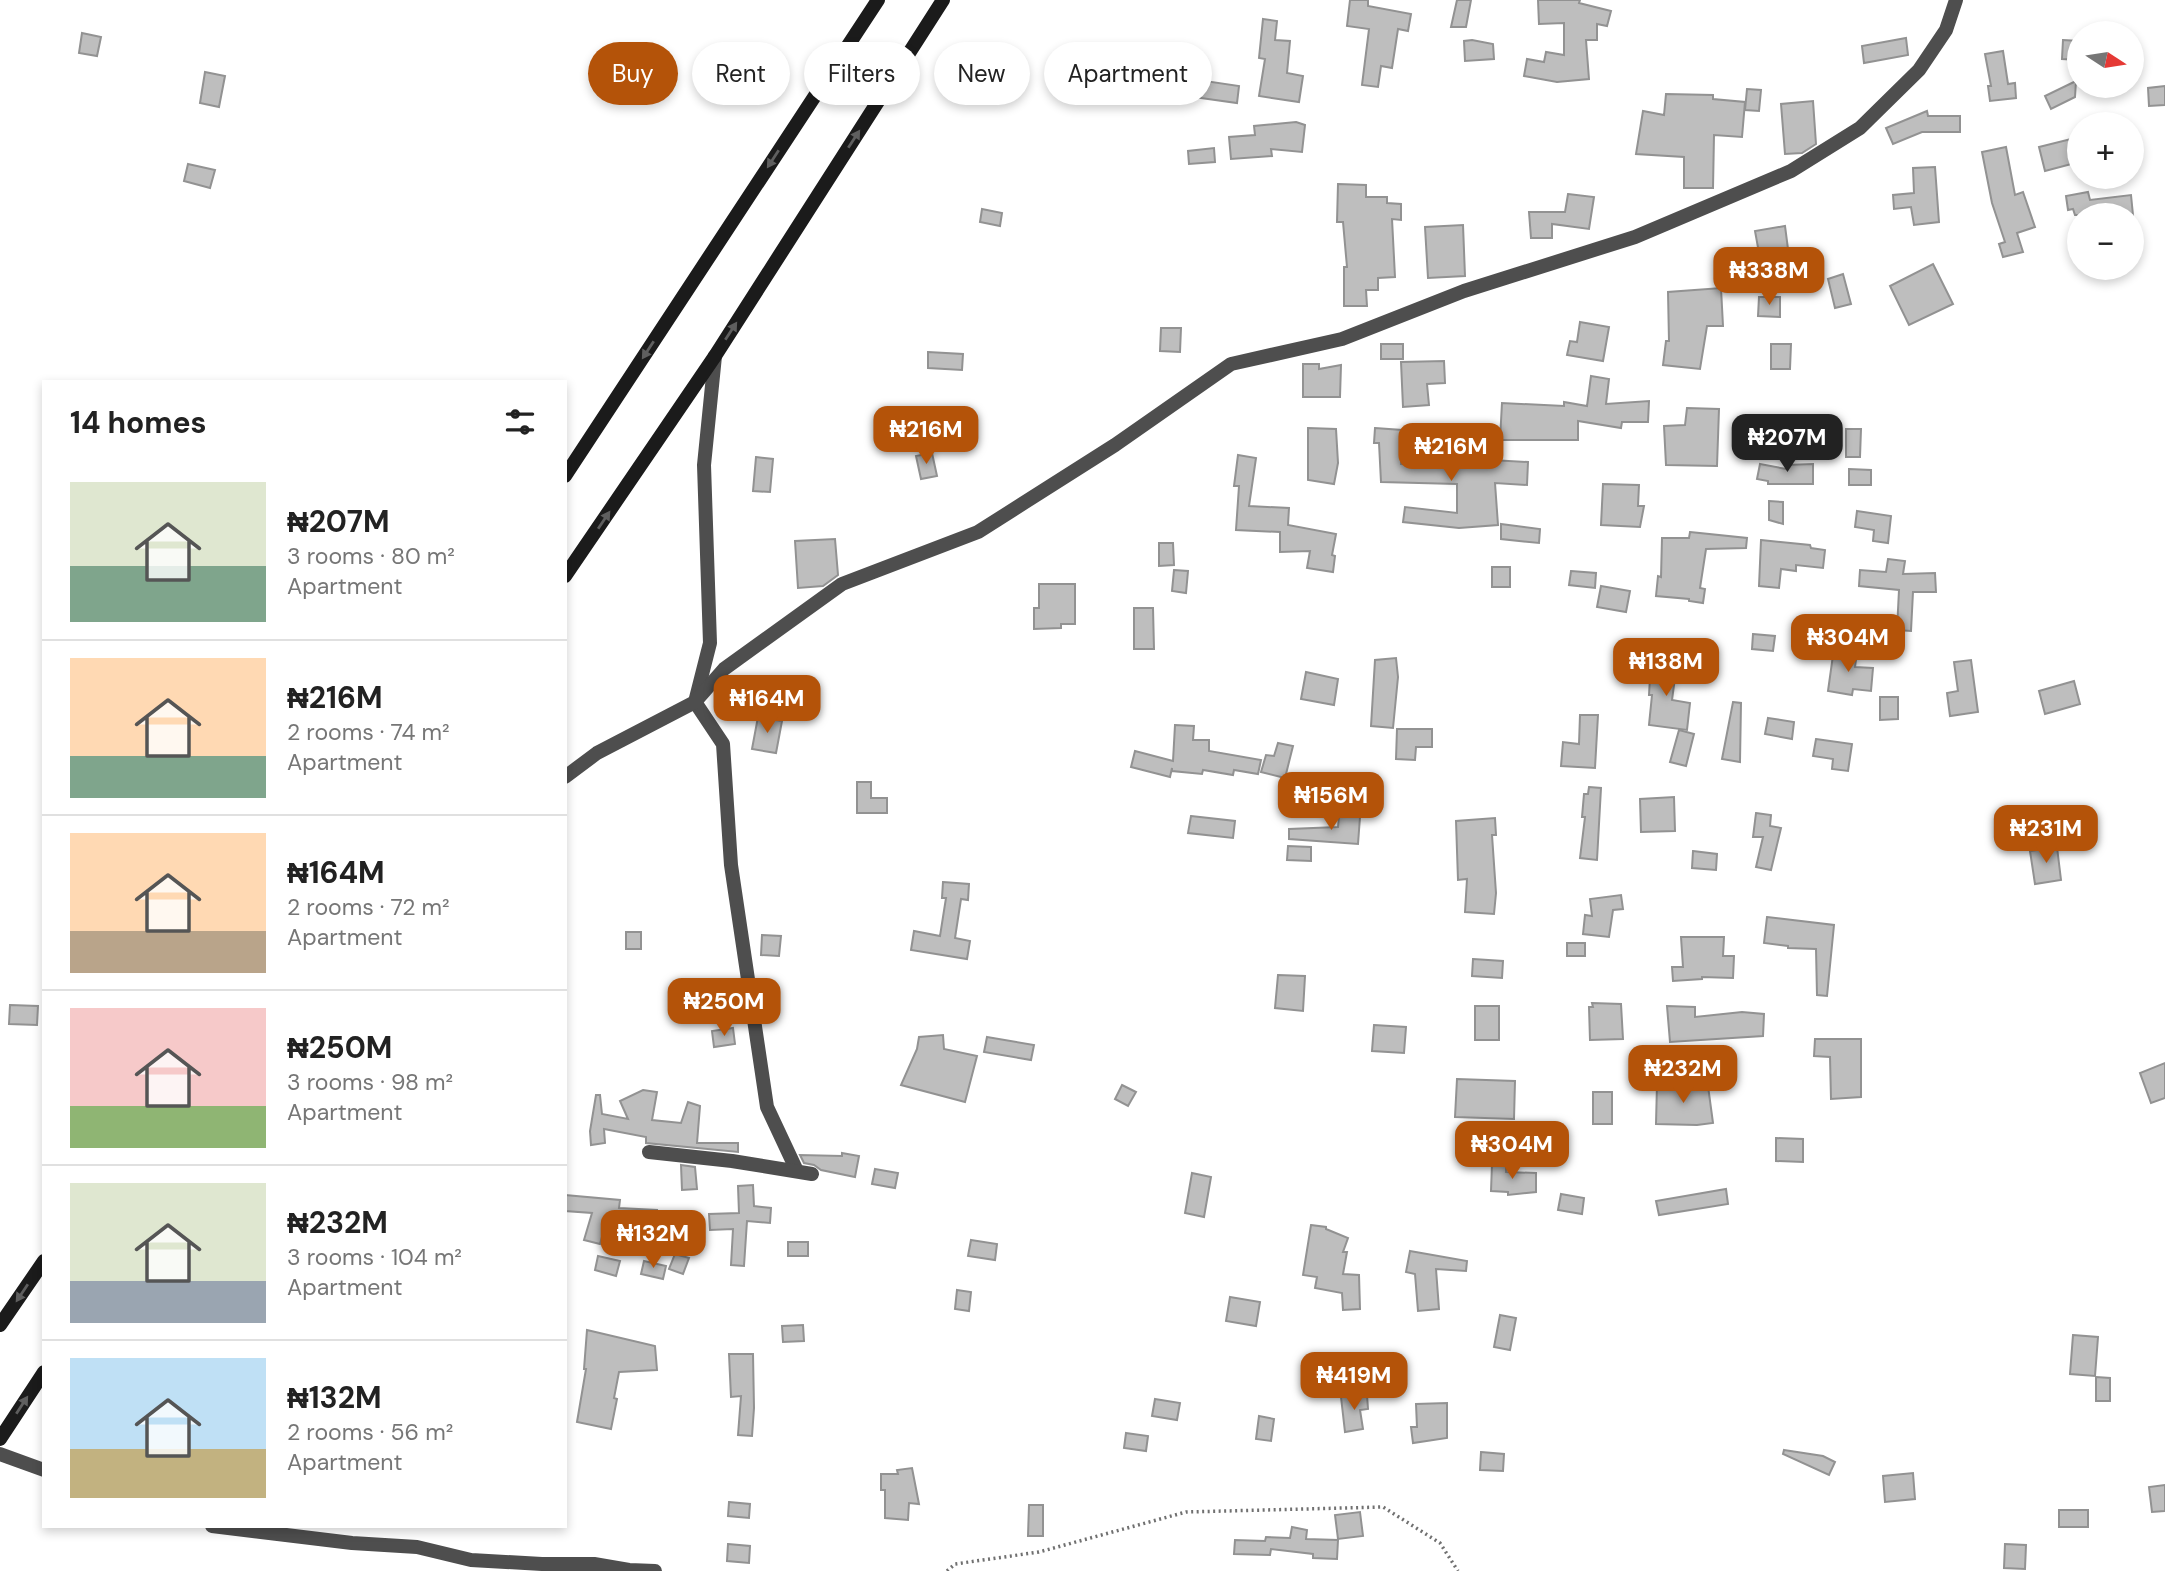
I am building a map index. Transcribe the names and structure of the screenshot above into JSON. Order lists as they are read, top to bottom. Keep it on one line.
{"north":"right","page":{"map_buttons":["+","−"],"chip":["Buy","Rent","Filters","New","Apartment"],"price":["₦338M","₦216M","₦207M","₦216M","₦304M","₦138M","₦164M","₦156M","₦231M","₦250M","₦232M","₦304M","₦132M","₦419M"],"heading":"14 homes","list":[{"name":"₦207M","note":"3 rooms · 80 m² · Apartment"},{"name":"₦216M","note":"2 rooms · 74 m² · Apartment"},{"name":"₦164M","note":"2 rooms · 72 m² · Apartment"},{"name":"₦250M","note":"3 rooms · 98 m² · Apartment"},{"name":"₦232M","note":"3 rooms · 104 m² · Apartment"},{"name":"₦132M","note":"2 rooms · 56 m² · Apartment"}]}}
